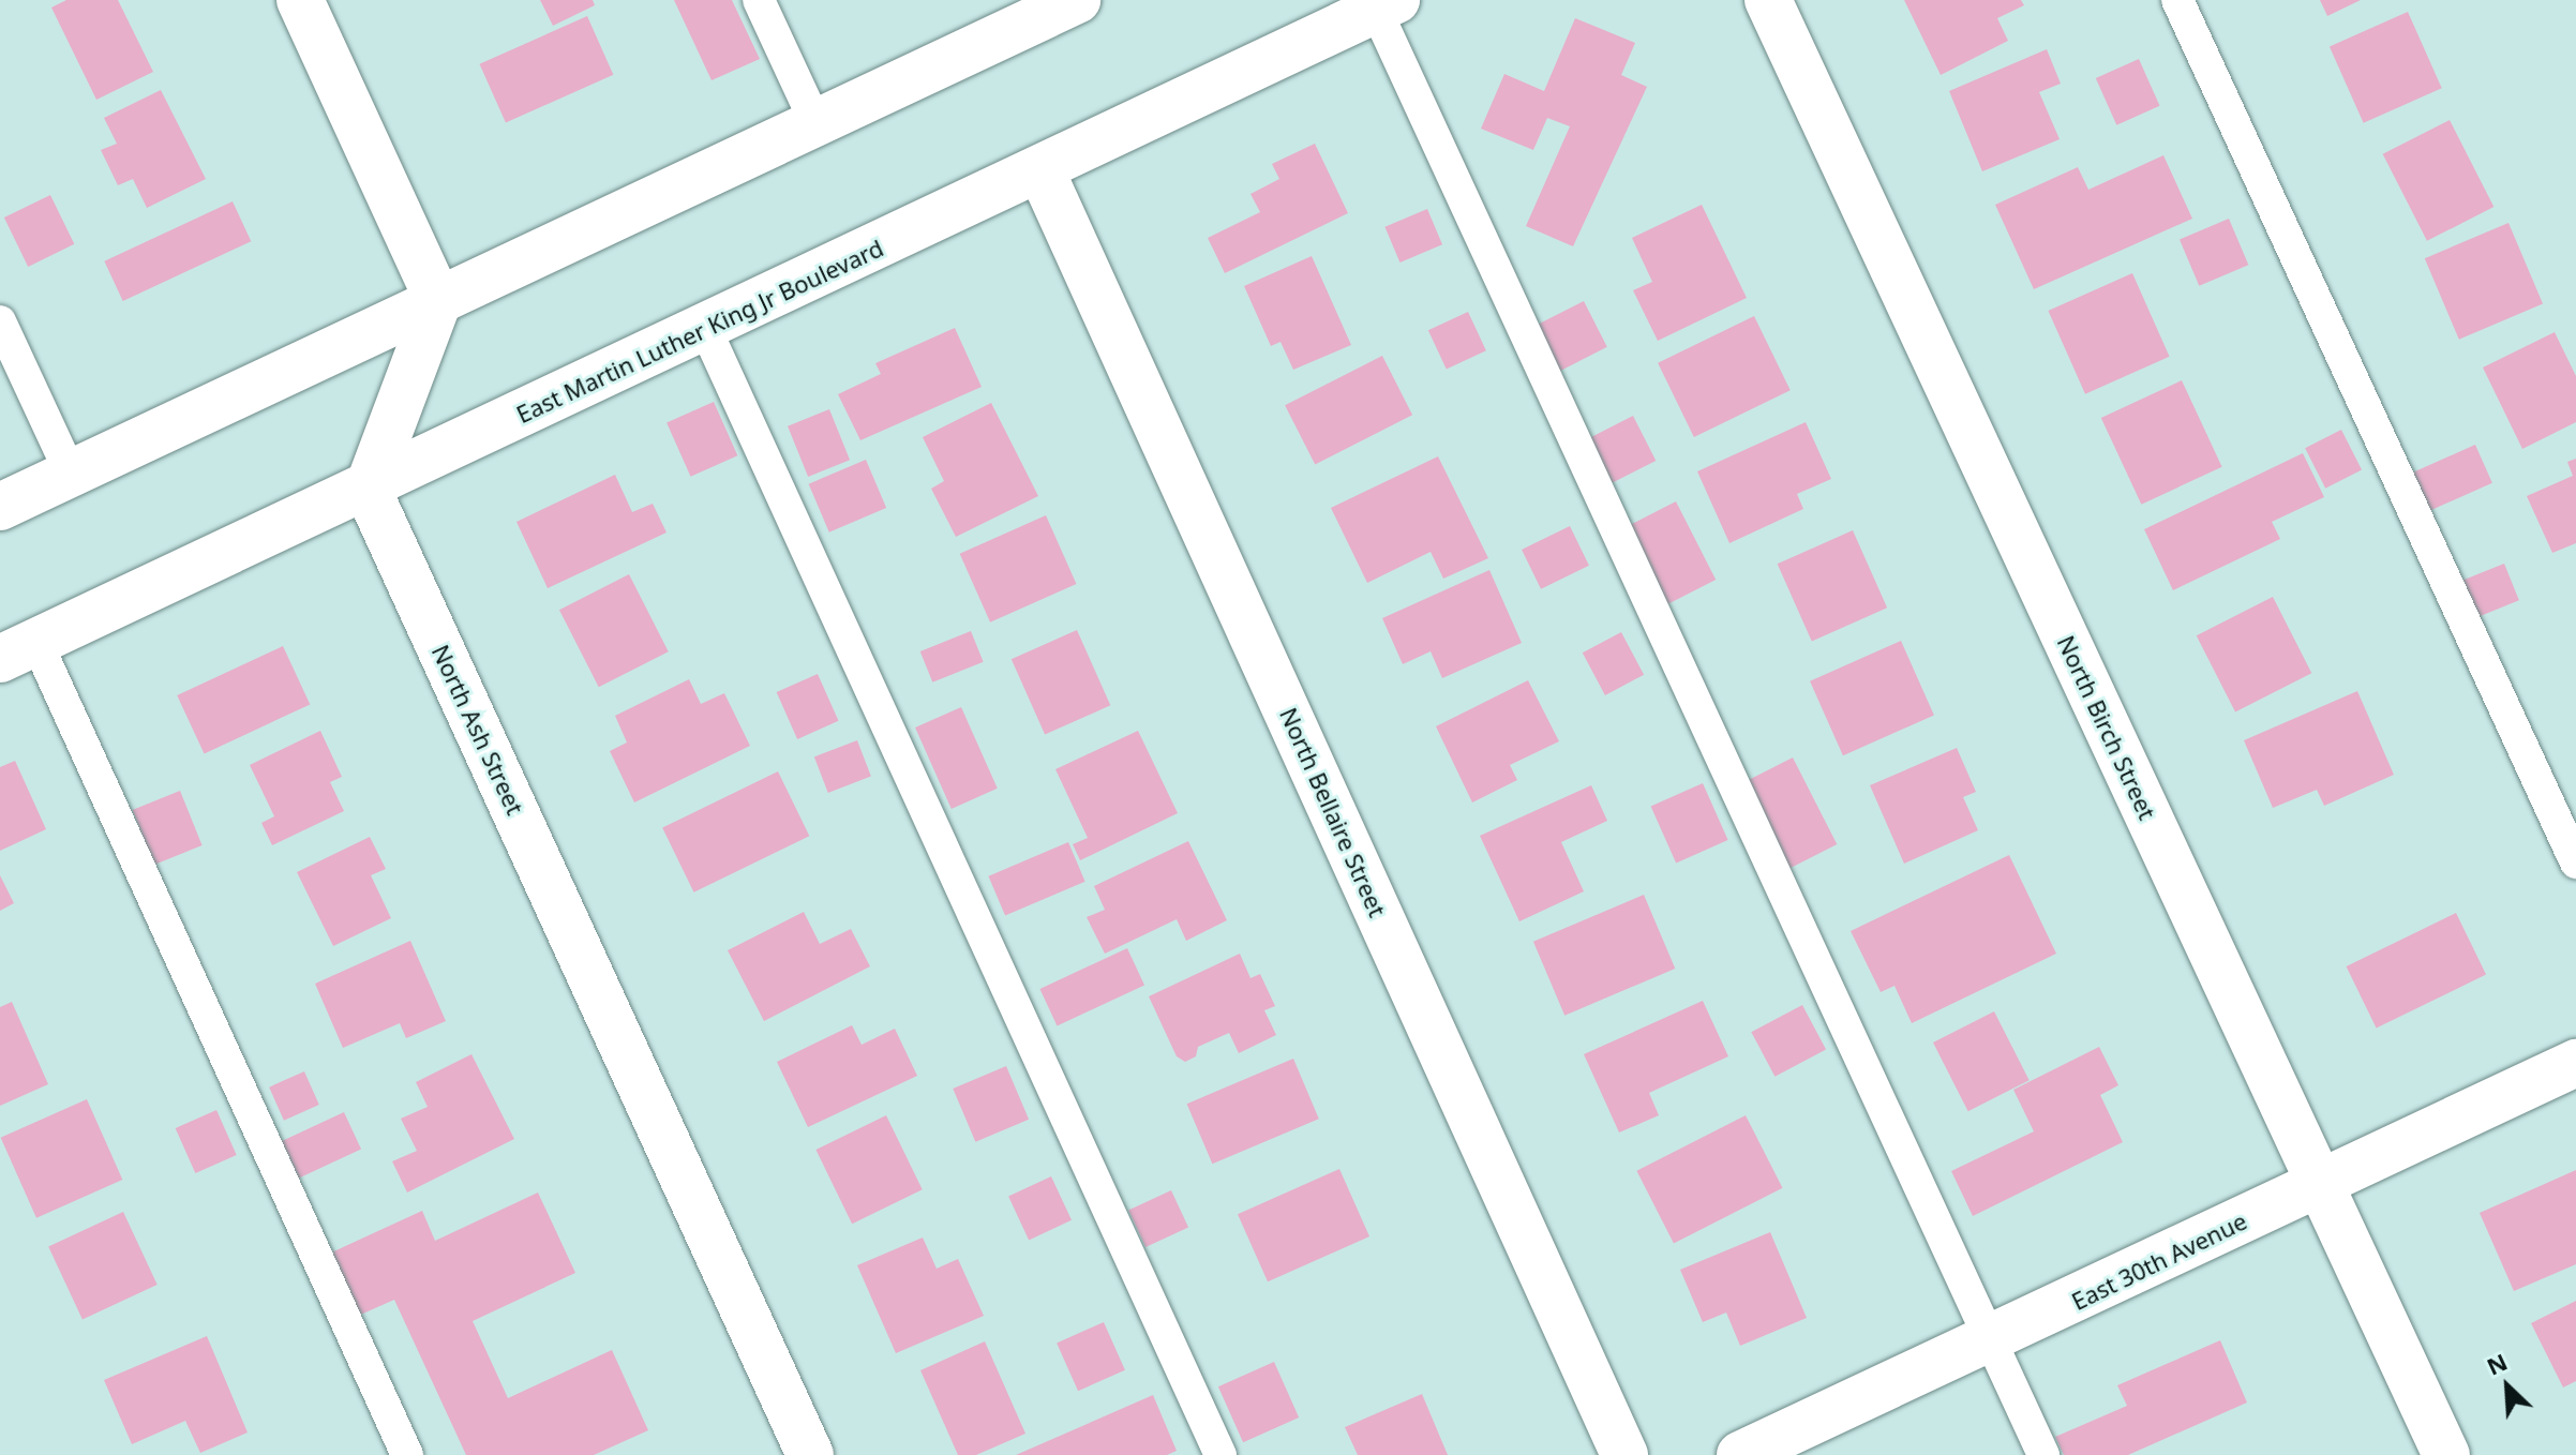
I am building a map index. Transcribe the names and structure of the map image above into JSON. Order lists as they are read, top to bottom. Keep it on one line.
{"streets":{"street":["East Martin Luther King Jr Boulevard","North Birch Street","North Ash Street","North Bellaire Street","East 30th Avenue"]},"crossings":[["East Martin Luther King Jr Boulevard","North Ash Street"],["East Martin Luther King Jr Boulevard","North Bellaire Street"],["North Birch Street","East 30th Avenue"]],"north":"top left"}
